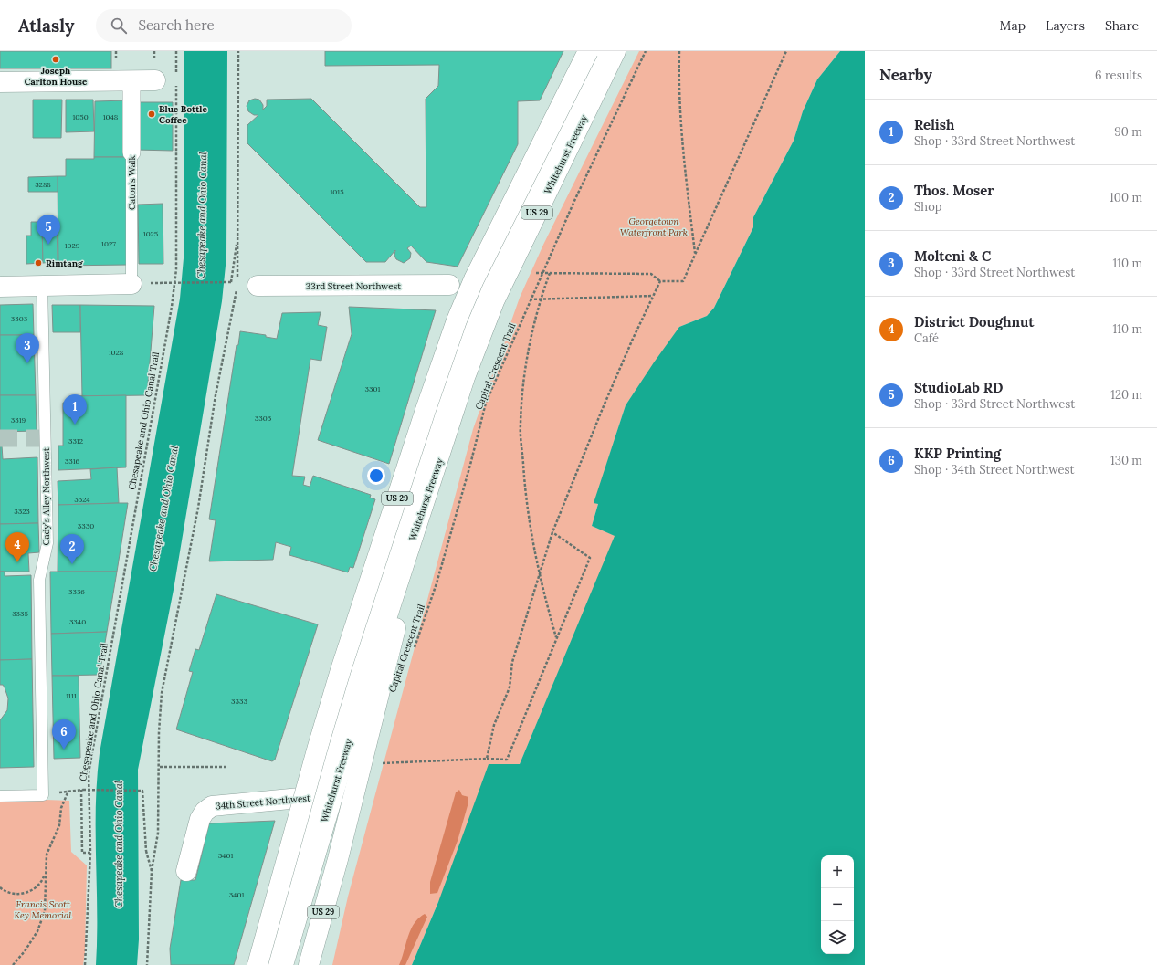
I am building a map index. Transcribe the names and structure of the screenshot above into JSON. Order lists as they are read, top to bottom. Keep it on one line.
{"streets":{"main road":["Whitehurst Freeway","US 29","33rd Street Northwest","34th Street Northwest"],"street":["Caton's Walk"],"lane":["Cady's Alley Northwest"],"path":["Capital Crescent Trail","Chesapeake and Ohio Canal Trail"]},"crossings":[["Whitehurst Freeway","US 29"]],"water":["Chesapeake and Ohio Canal"],"parks":["Georgetown Waterfront Park","Francis Scott Key Memorial"],"places":["Joseph Carlton House","Blue Bottle Coffee","Rimtang"],"house_numbers":["1050","1048","3288","1015","1025","1027","1029","3303","1028","3301","3303","3319","3312","3316","3324","3323","3330","3336","3335","3340","1111","3333","3401","3401"],"page":{"header":"Atlasly","search":"Search here","nav":["Map","Layers","Share"],"heading":["Nearby","6 results"],"list":[{"mark":"1","name":"Relish","note":"Shop · 33rd Street Northwest","value":"90 m"},{"mark":"2","name":"Thos. Moser","note":"Shop","value":"100 m"},{"mark":"3","name":"Molteni & C","note":"Shop · 33rd Street Northwest","value":"110 m"},{"mark":"4","name":"District Doughnut","note":"Café","value":"110 m"},{"mark":"5","name":"StudioLab RD","note":"Shop · 33rd Street Northwest","value":"120 m"},{"mark":"6","name":"KKP Printing","note":"Shop · 34th Street Northwest","value":"130 m"}],"pins":["5","3","1","4","2","6"],"map_buttons":["+","−"]}}
